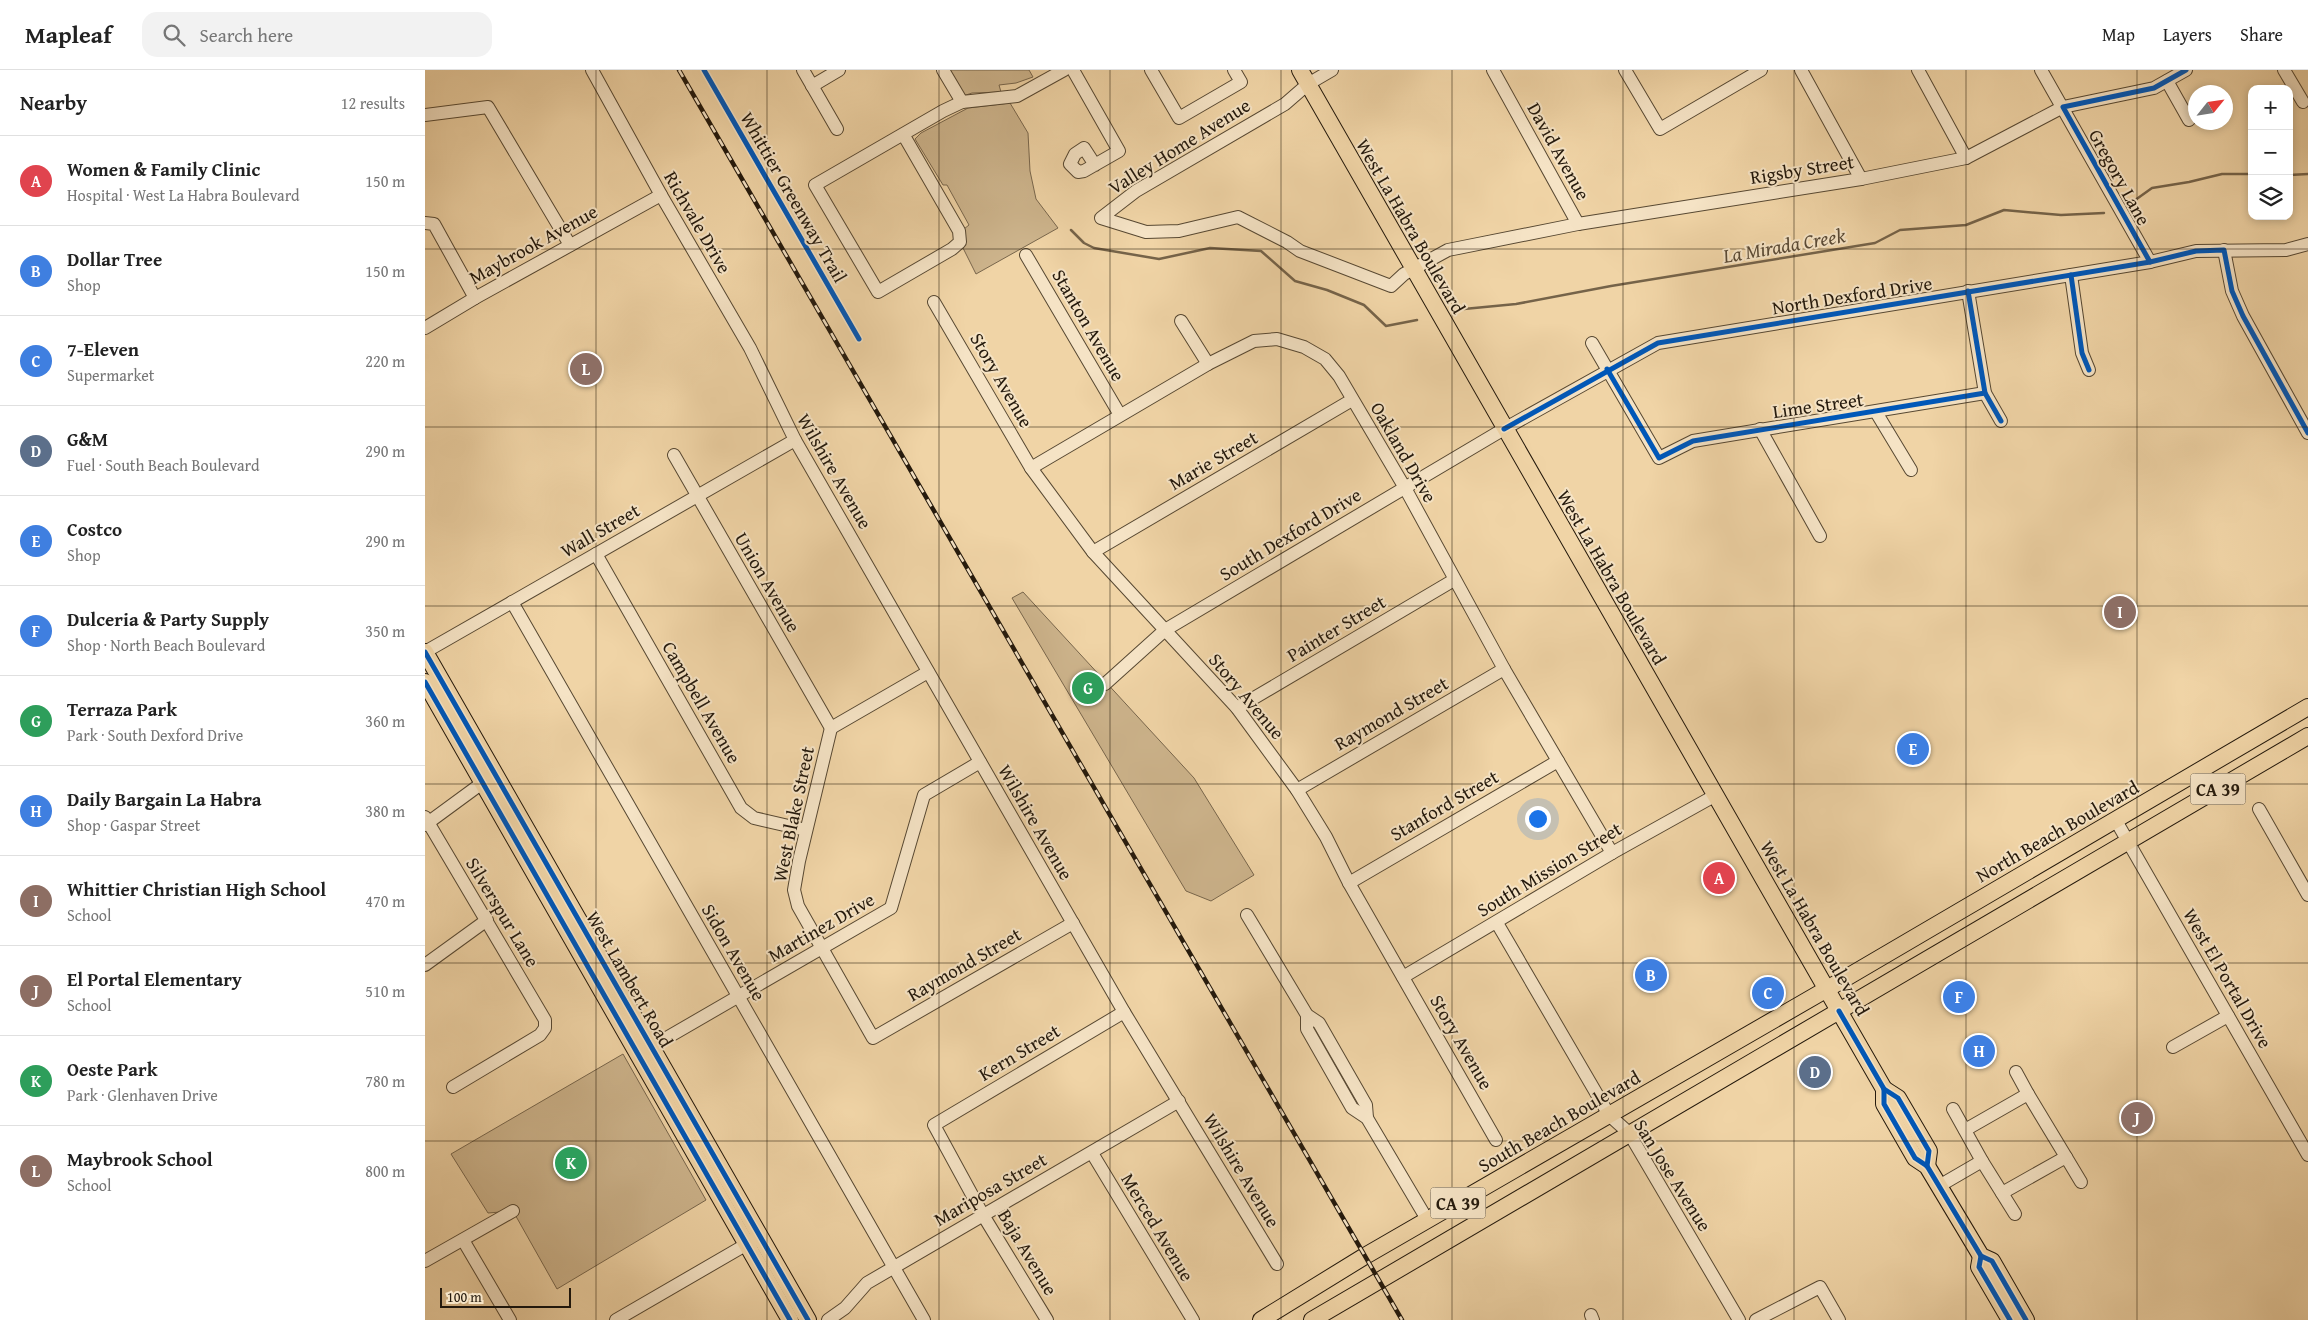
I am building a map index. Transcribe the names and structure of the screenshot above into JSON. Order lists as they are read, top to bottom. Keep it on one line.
{"streets":{"main road":["West La Habra Boulevard","CA 39","North Beach Boulevard","West Lambert Road","South Beach Boulevard"],"street":["Valley Home Avenue","David Avenue","Rigsby Street","Gregory Lane","Richvale Drive","Maybrook Avenue","North Dexford Drive","Stanton Avenue","Story Avenue","Lime Street","Oakland Drive","Marie Street","Wilshire Avenue","Wall Street","South Dexford Drive","Union Avenue","Painter Street","Campbell Avenue","Raymond Street","Stanford Street","West Blake Street","South Mission Street","Silverspur Lane","Martinez Drive","Sidon Avenue","West El Portal Drive","Kern Street","San Jose Avenue","Mariposa Street","Merced Avenue","Baja Avenue"],"cycle path":["Whittier Greenway Trail"]},"crossings":[["Valley Home Avenue","Rigsby Street"],["Valley Home Avenue","West La Habra Boulevard"],["David Avenue","Rigsby Street"],["Rigsby Street","Gregory Lane"],["Rigsby Street","West La Habra Boulevard"],["Gregory Lane","North Dexford Drive"],["Richvale Drive","Maybrook Avenue"],["Richvale Drive","Wilshire Avenue"],["West La Habra Boulevard","North Dexford Drive"],["West La Habra Boulevard","South Dexford Drive"],["West La Habra Boulevard","CA 39"],["West La Habra Boulevard","North Beach Boulevard"],["West La Habra Boulevard","South Mission Street"],["West La Habra Boulevard","South Beach Boulevard"],["North Dexford Drive","Lime Street"],["North Dexford Drive","South Dexford Drive"],["Stanton Avenue","Oakland Drive"],["Story Avenue","Oakland Drive"],["Story Avenue","Marie Street"],["Story Avenue","South Dexford Drive"],["Story Avenue","Painter Street"],["Story Avenue","Raymond Street"],["Story Avenue","Stanford Street"],["Story Avenue","South Mission Street"],["Oakland Drive","Marie Street"],["Oakland Drive","South Dexford Drive"],["Oakland Drive","Painter Street"],["Oakland Drive","Raymond Street"],["Oakland Drive","Stanford Street"],["Oakland Drive","South Mission Street"],["Wilshire Avenue","Wall Street"],["Wilshire Avenue","Raymond Street"],["Wilshire Avenue","Martinez Drive"],["Wilshire Avenue","Kern Street"],["Wilshire Avenue","Mariposa Street"],["Wall Street","Union Avenue"],["Wall Street","Campbell Avenue"],["Wall Street","Sidon Avenue"],["Wall Street","West Lambert Road"],["Union Avenue","West Blake Street"],["Campbell Avenue","West Blake Street"],["Raymond Street","West Blake Street"],["CA 39","West El Portal Drive"],["CA 39","San Jose Avenue"],["West Blake Street","Martinez Drive"],["North Beach Boulevard","West El Portal Drive"],["North Beach Boulevard","South Beach Boulevard"],["South Mission Street","San Jose Avenue"],["Martinez Drive","Sidon Avenue"],["Martinez Drive","West Lambert Road"],["Sidon Avenue","Mariposa Street"],["Kern Street","Baja Avenue"],["South Beach Boulevard","San Jose Avenue"],["Mariposa Street","Merced Avenue"],["Mariposa Street","Baja Avenue"]],"water":["La Mirada Creek"],"scale_bar":"100 m","north":"top right","page":{"header":"Mapleaf","search":"Search here","nav":["Map","Layers","Share"],"heading":["Nearby","12 results"],"map_buttons":["+","−"],"list":[{"mark":"A","name":"Women & Family Clinic","note":"Hospital · West La Habra Boulevard","value":"150 m"},{"mark":"B","name":"Dollar Tree","note":"Shop","value":"150 m"},{"mark":"C","name":"7-Eleven","note":"Supermarket","value":"220 m"},{"mark":"D","name":"G&M","note":"Fuel · South Beach Boulevard","value":"290 m"},{"mark":"E","name":"Costco","note":"Shop","value":"290 m"},{"mark":"F","name":"Dulceria & Party Supply","note":"Shop · North Beach Boulevard","value":"350 m"},{"mark":"G","name":"Terraza Park","note":"Park · South Dexford Drive","value":"360 m"},{"mark":"H","name":"Daily Bargain La Habra","note":"Shop · Gaspar Street","value":"380 m"},{"mark":"I","name":"Whittier Christian High School","note":"School","value":"470 m"},{"mark":"J","name":"El Portal Elementary","note":"School","value":"510 m"},{"mark":"K","name":"Oeste Park","note":"Park · Glenhaven Drive","value":"780 m"},{"mark":"L","name":"Maybrook School","note":"School","value":"800 m"}],"pins":["L","I","G","E","A","B","C","F","H","D","J","K"],"scale":"100 m"}}
